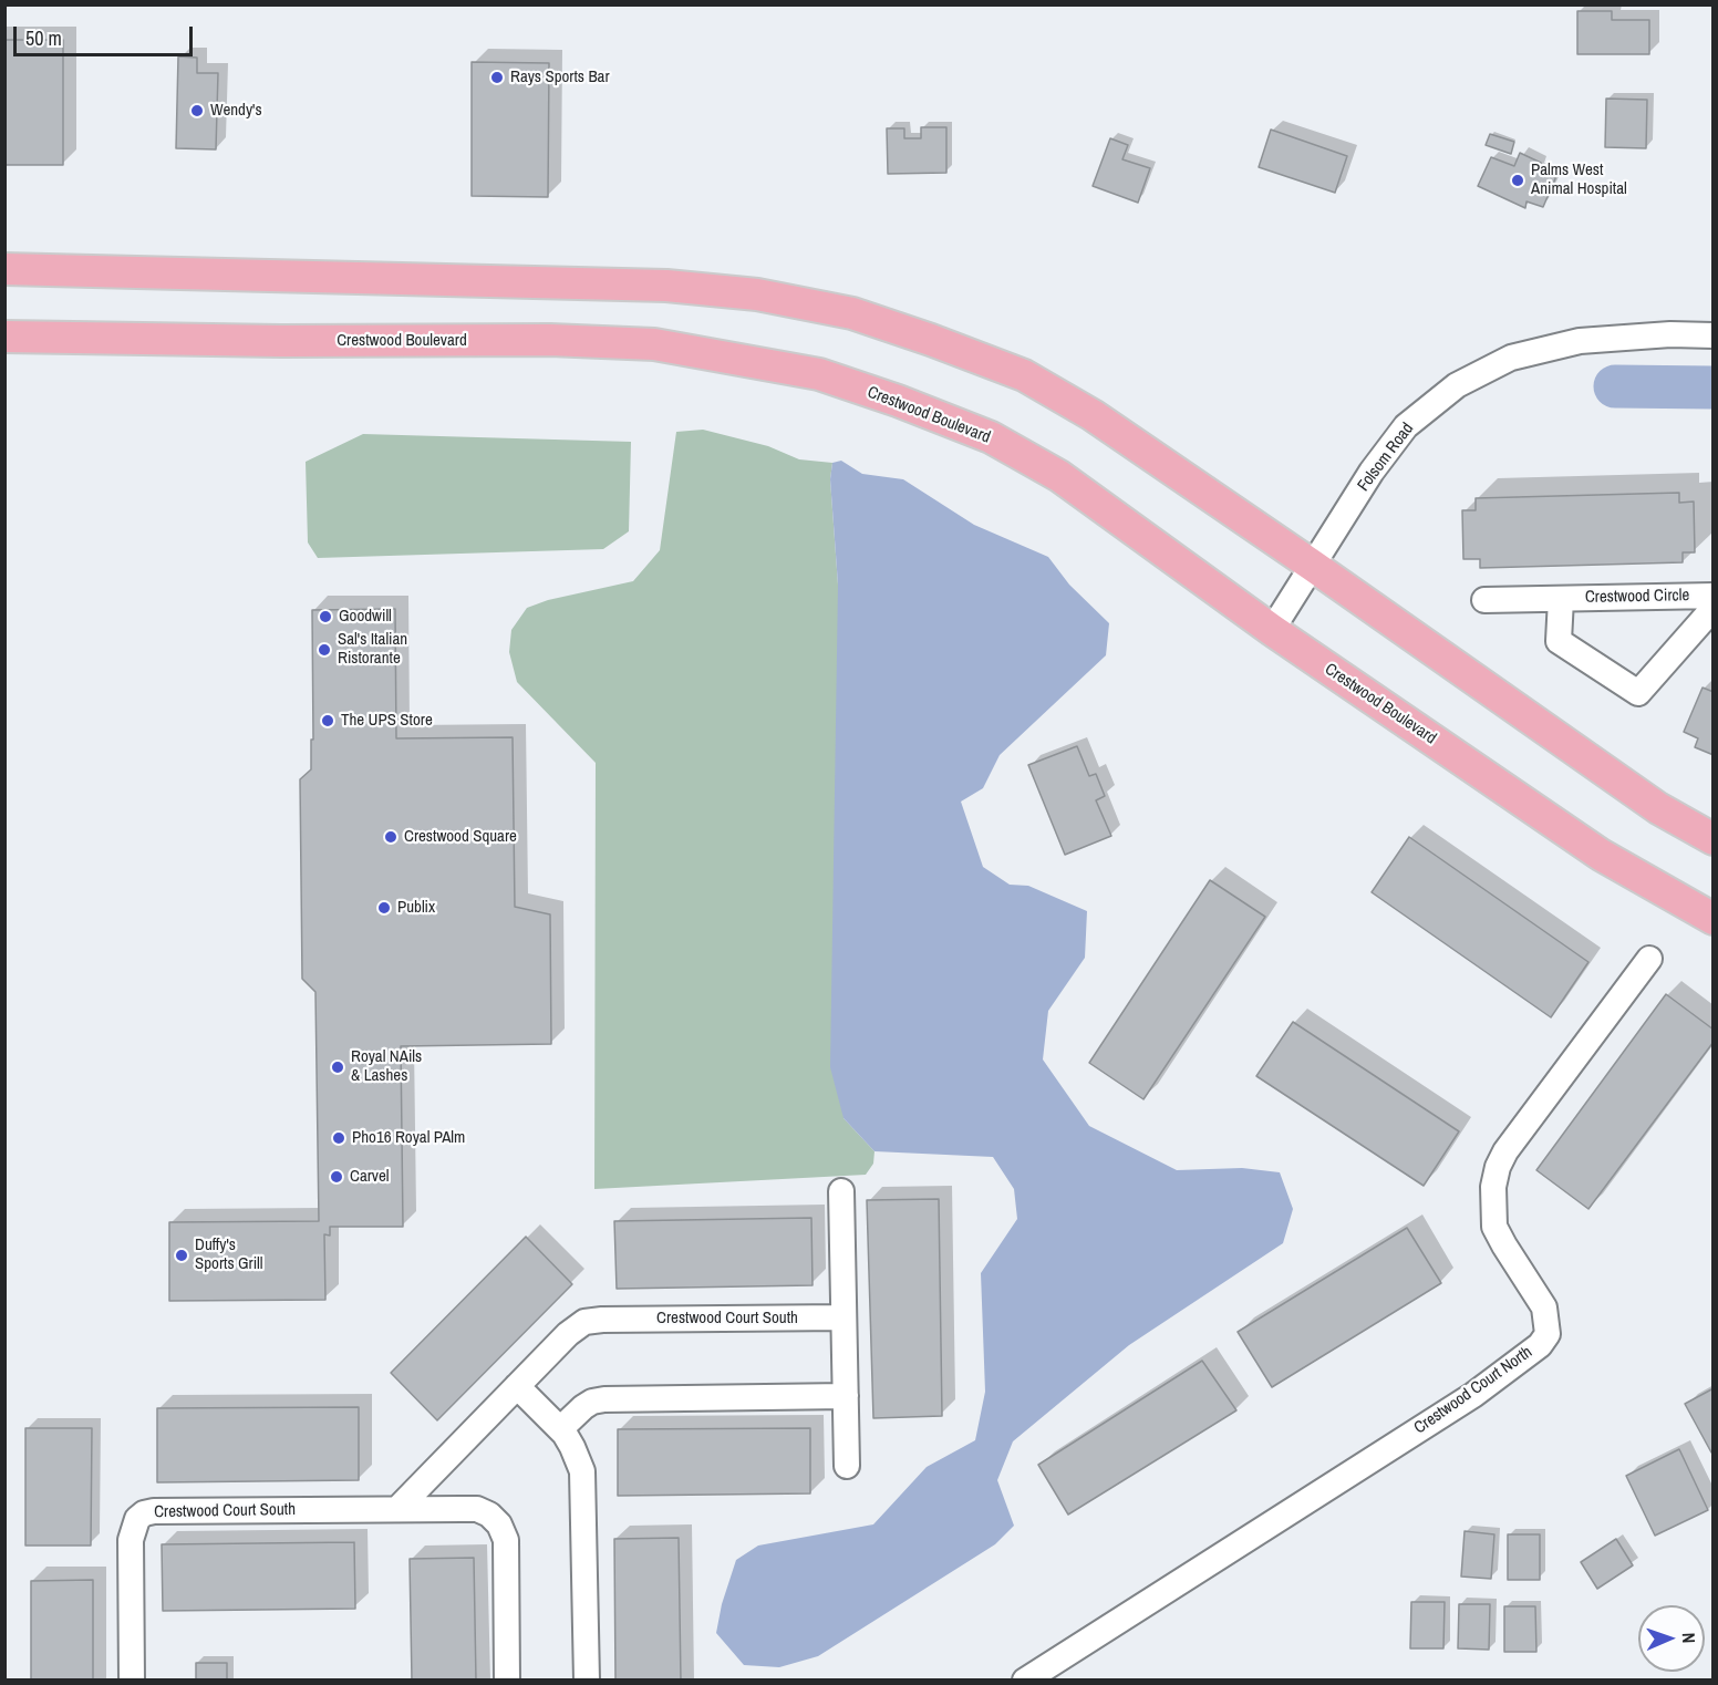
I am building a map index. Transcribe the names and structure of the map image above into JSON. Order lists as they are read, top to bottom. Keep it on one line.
{"streets":{"main road":["Crestwood Boulevard"],"street":["Folsom Road","Crestwood Circle","Crestwood Court South","Crestwood Court North"]},"crossings":[["Crestwood Boulevard","Folsom Road"]],"places":["Rays Sports Bar","Wendy's","Palms West Animal Hospital","Goodwill","Sal's Italian Ristorante","The UPS Store","Crestwood Square","Publix","Royal NAils & Lashes","Pho16 Royal PAlm","Carvel","Duffy's Sports Grill"],"scale_bar":"50 m","north":"right"}
